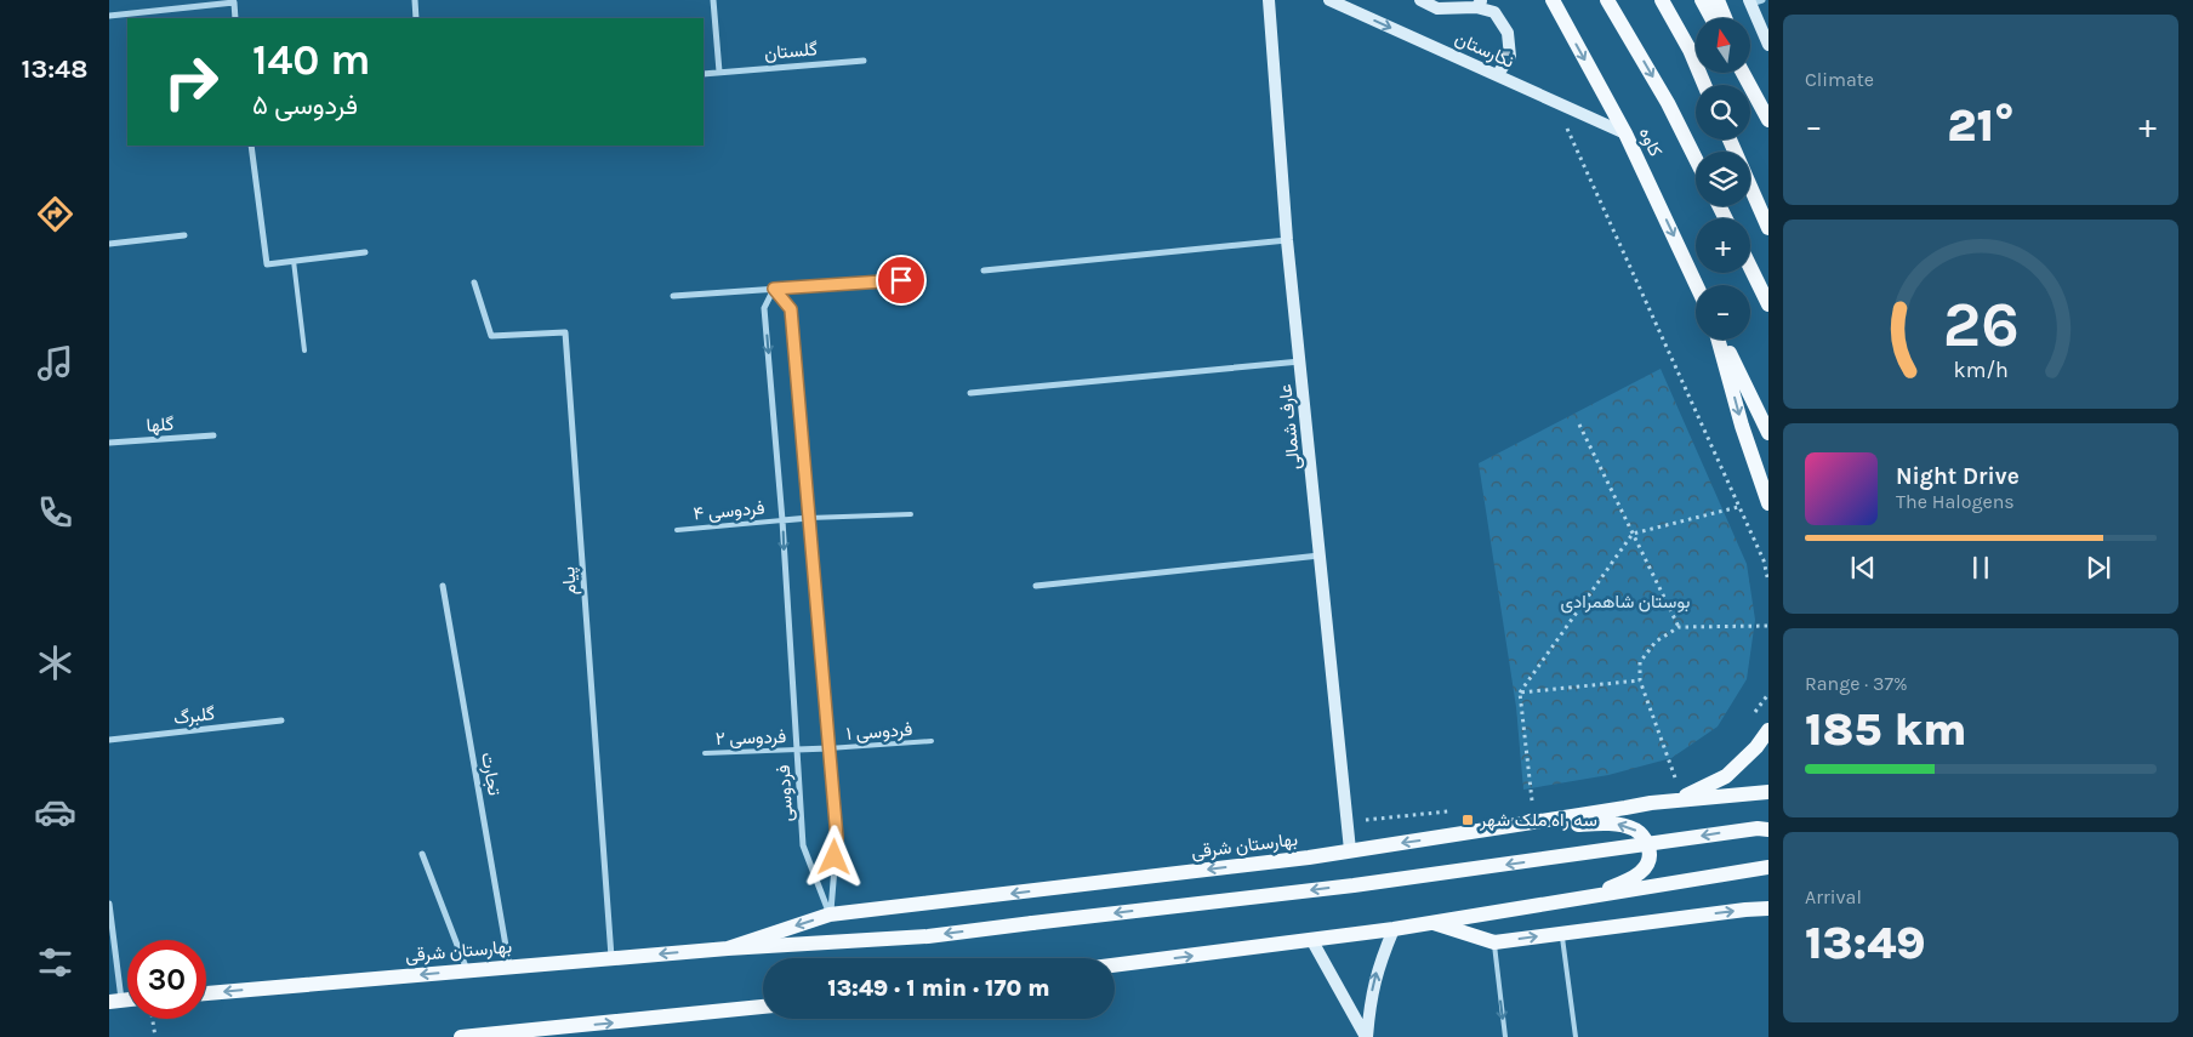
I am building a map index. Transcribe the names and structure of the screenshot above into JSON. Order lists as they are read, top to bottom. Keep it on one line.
{"streets":{"main road":["کاوه","بهارستان شرقی"],"street":["نگارستان","گلستان","گلها","عارف شمالی","پیام","گلبرگ","تجارت","فردوسی"],"lane":["فردوسی ۴","فردوسی ۱","فردوسی ۲"]},"crossings":[["نگارستان","کاوه"],["عارف شمالی","بهارستان شرقی"],["فردوسی ۴","فردوسی"],["پیام","بهارستان شرقی"],["فردوسی ۲","فردوسی"],["تجارت","بهارستان شرقی"],["فردوسی","بهارستان شرقی"]],"parks":["بوستان شاهمرادی"],"places":{"transit":["سه راه ملک شهر"]},"north":"top","page":{"tabs":"13:48","tile":["Climate",["Range · 37%","185 km"],["Arrival","13:49"]],"map_buttons":["+","−"],"turn":["140 m","فردوسی ۵"],"heat":["−","21°","+"],"song":["Night Drive","The Halogens"],"limit":"30","trip":"13:49 · 1 min · 170 m","gauge":["26","km/h"]}}
